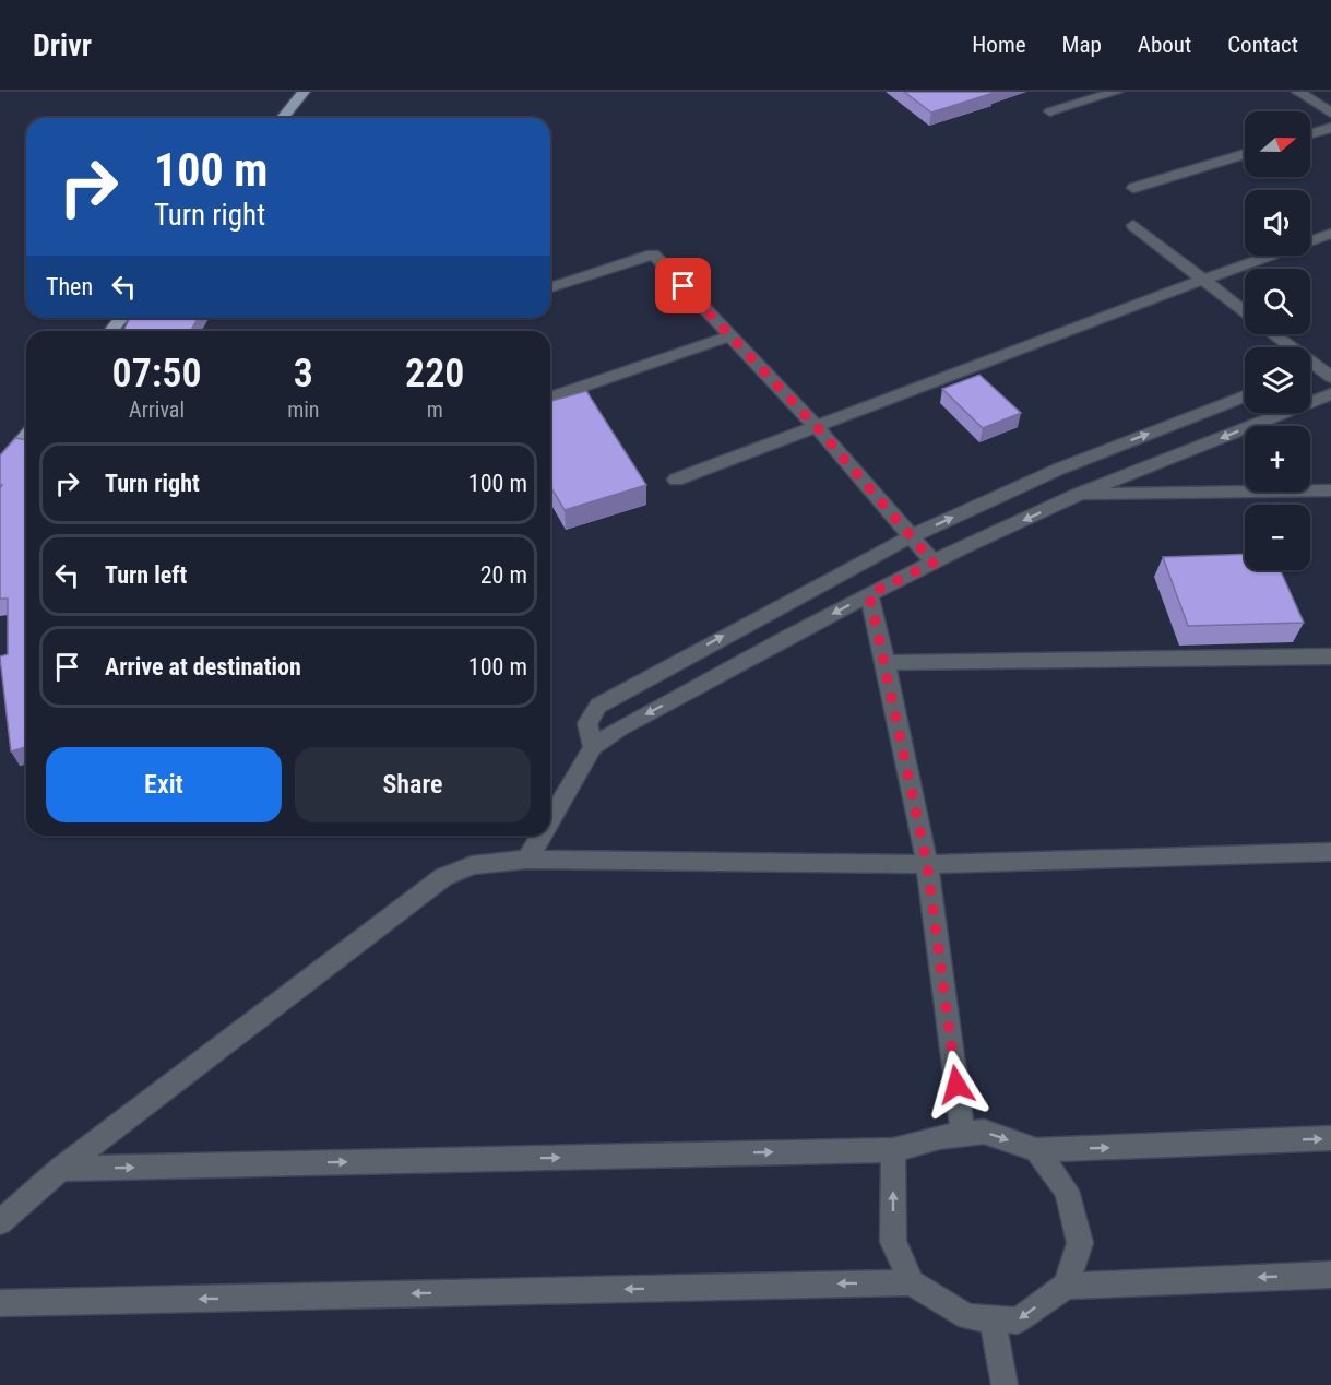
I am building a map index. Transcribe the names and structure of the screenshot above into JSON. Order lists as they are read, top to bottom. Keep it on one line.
{"north":"right","page":{"header":"Drivr","nav":["Home","Map","About","Contact"],"map_buttons":["+","−"],"turn":["100 m","Turn right"],"then":"Then","eta":["07:50","Arrival","3","min","220","m"],"list":[{"name":"Turn right","value":"100 m"},{"name":"Turn left","value":"20 m"},{"name":"Arrive at destination","value":"100 m"}],"buttons":["Exit","Share"]}}
